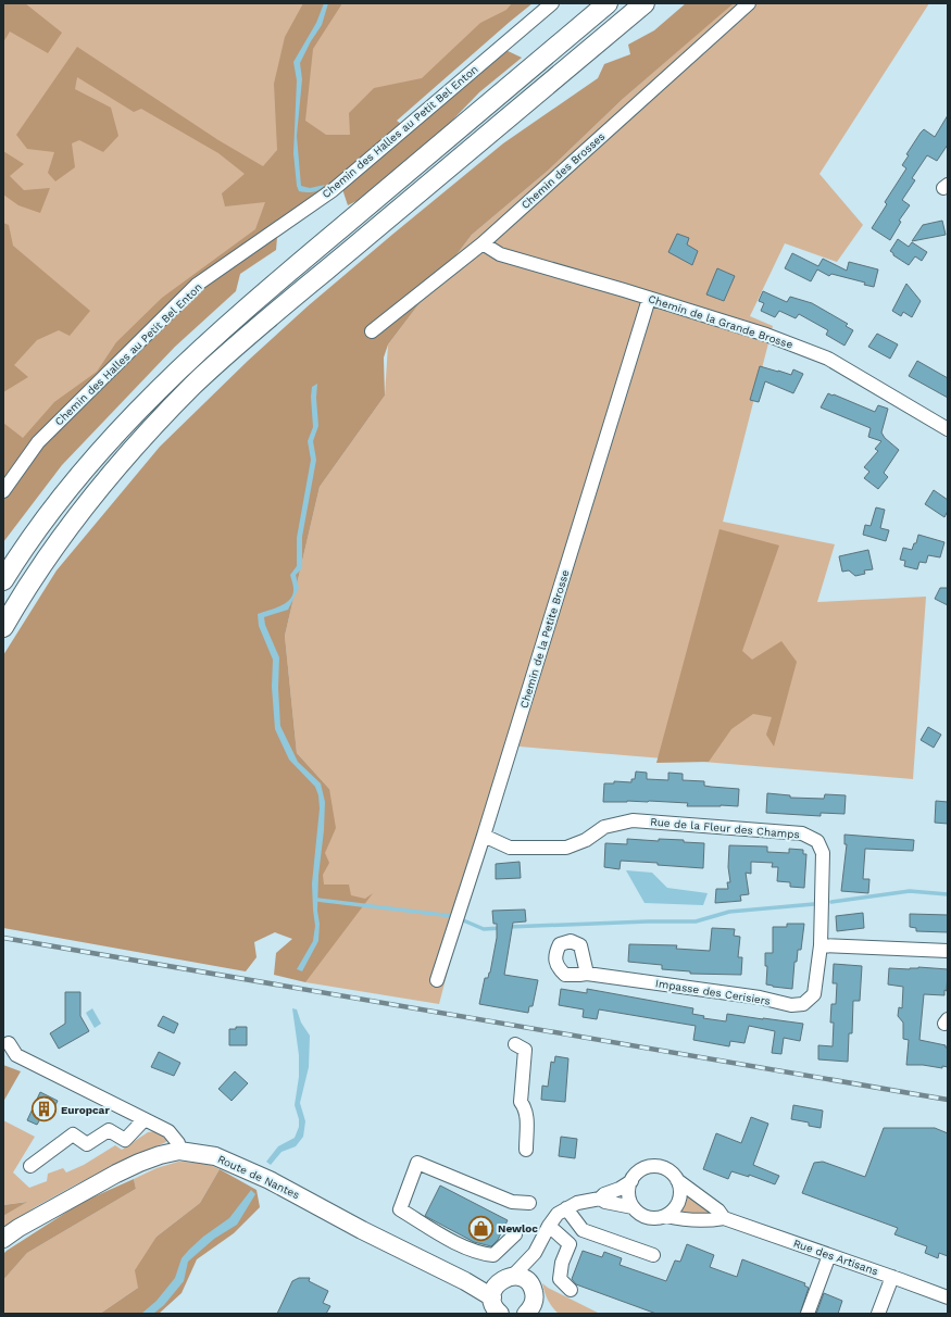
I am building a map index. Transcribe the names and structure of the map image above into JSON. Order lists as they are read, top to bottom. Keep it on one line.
{"streets":{"main road":["Route de Nantes"],"street":["Chemin des Halles au Petit Bel Enton","Chemin des Brosses","Chemin de la Grande Brosse","Chemin de la Petite Brosse","Rue de la Fleur des Champs","Impasse des Cerisiers","Rue des Artisans"]},"crossings":[["Chemin des Brosses","Chemin de la Grande Brosse"],["Chemin de la Grande Brosse","Chemin de la Petite Brosse"],["Chemin de la Petite Brosse","Rue de la Fleur des Champs"],["Rue de la Fleur des Champs","Impasse des Cerisiers"]],"places":{"building":["Europcar"],"shop":["Newloc"]}}
